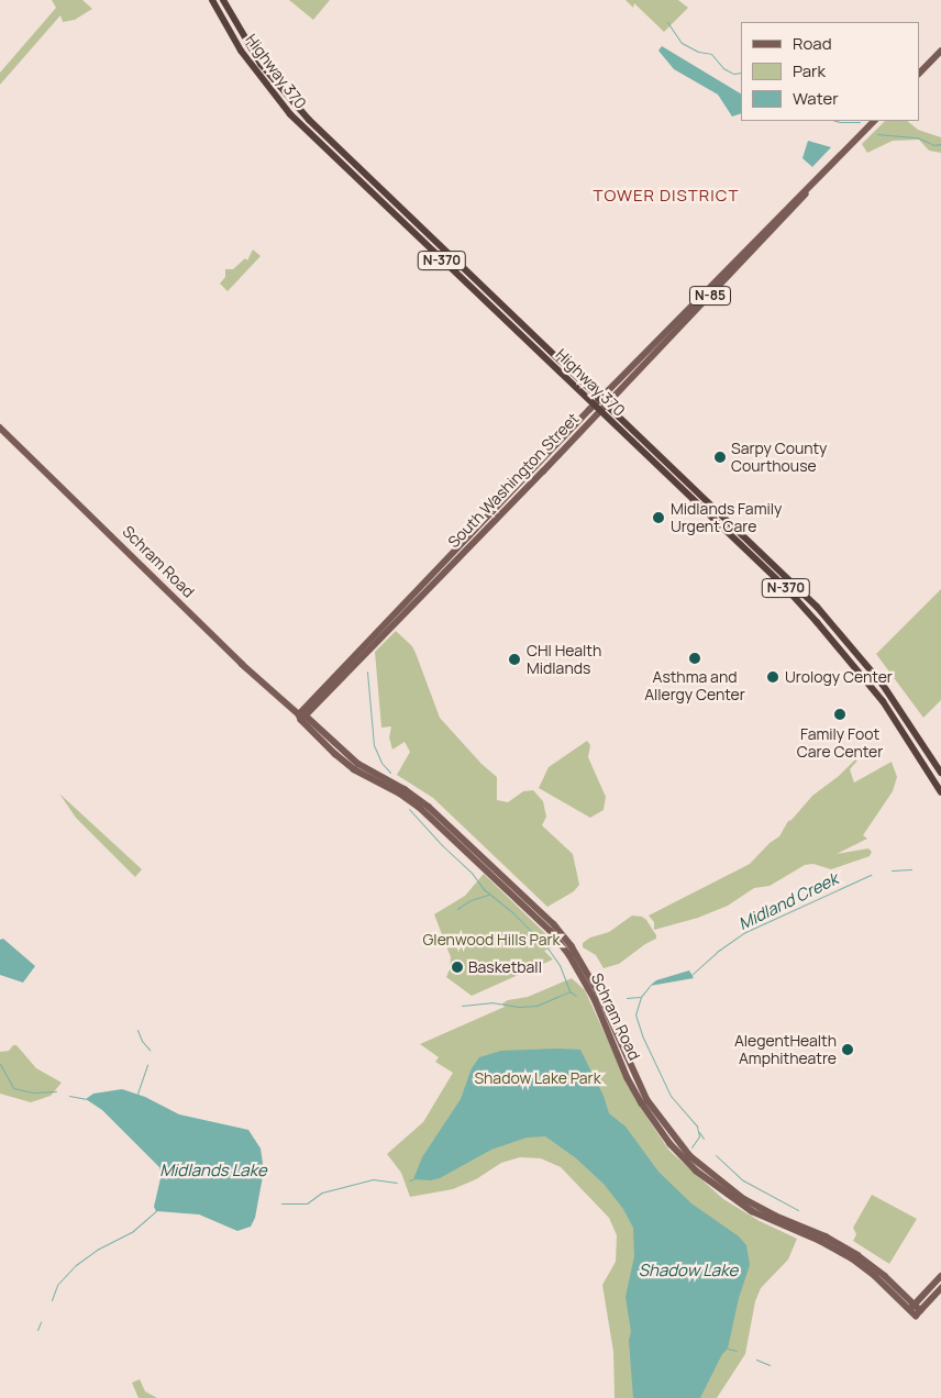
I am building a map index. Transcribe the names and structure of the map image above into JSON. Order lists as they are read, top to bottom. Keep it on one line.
{"streets":{"highway":["Highway 370","N-370"],"main road":["N-85","South Washington Street","Schram Road"]},"crossings":[["Highway 370","South Washington Street"]],"districts":["TOWER DISTRICT"],"water":["Midland Creek","Midlands Lake","Shadow Lake"],"parks":["Glenwood Hills Park","Shadow Lake Park"],"places":["Sarpy County Courthouse","Midlands Family Urgent Care","Asthma and Allergy Center","CHI Health Midlands","Urology Center","Family Foot Care Center","Basketball","AlegentHealth Amphitheatre"],"legend":["Road","Park","Water"]}
